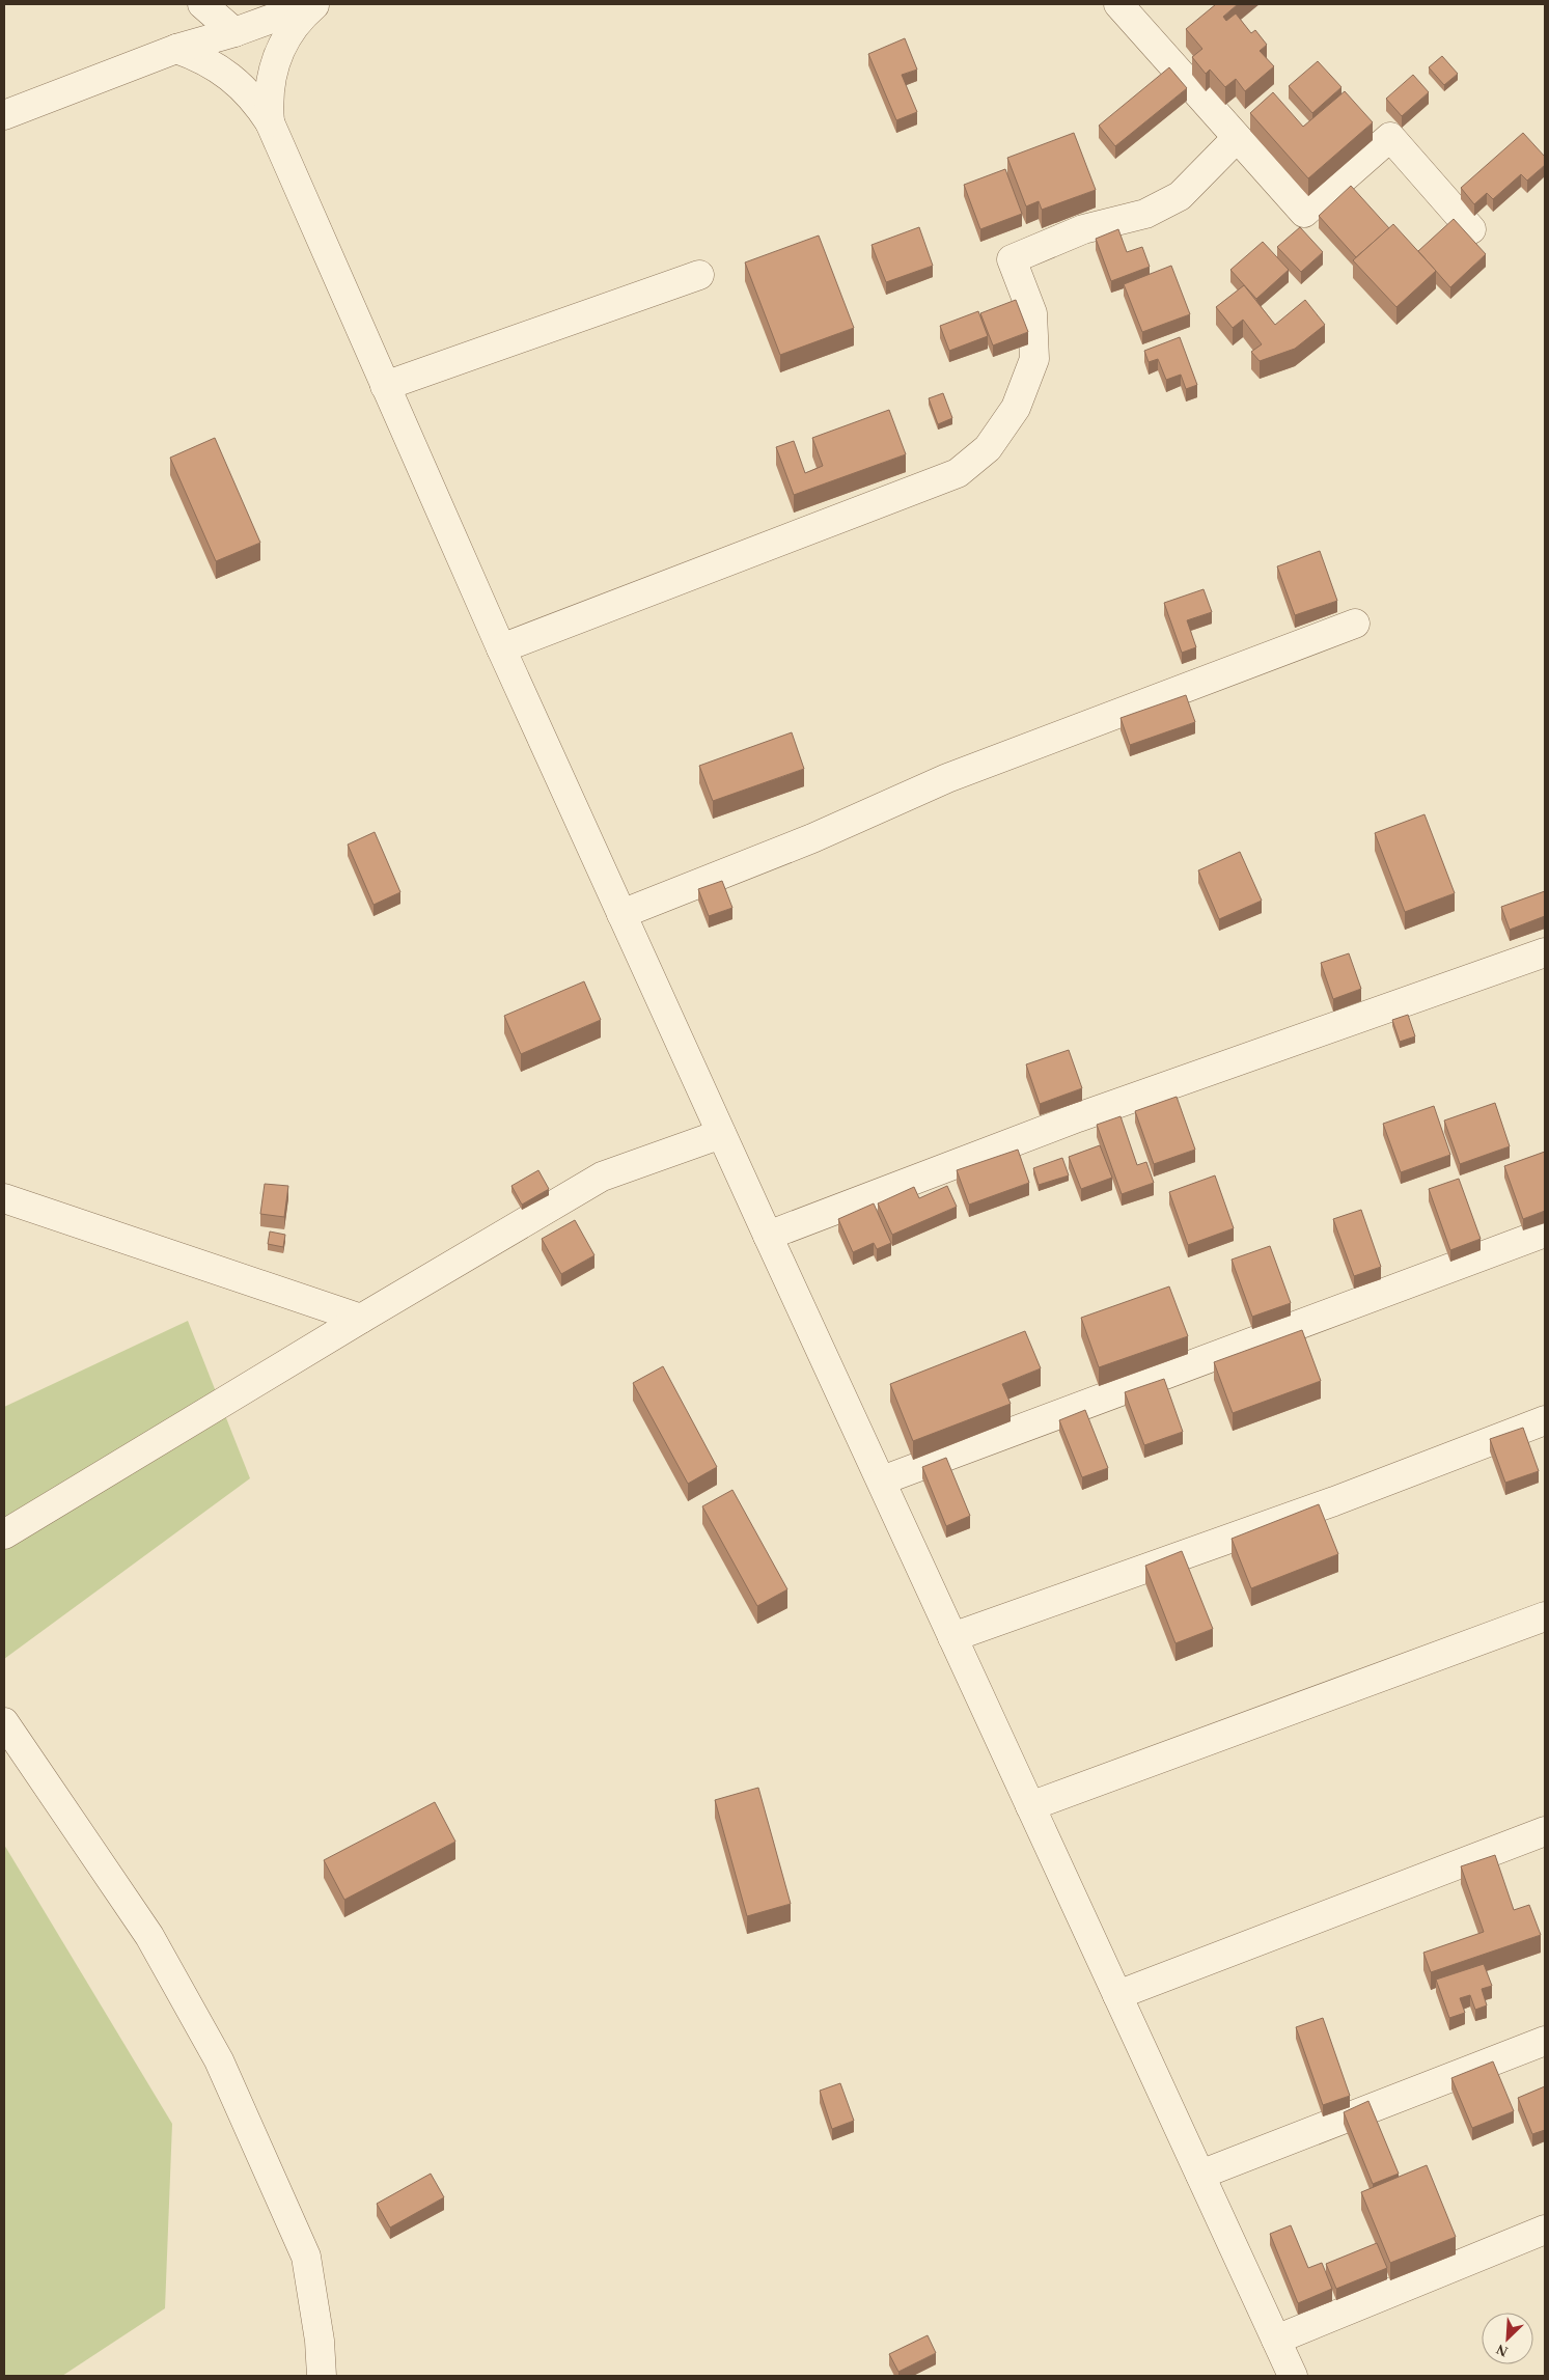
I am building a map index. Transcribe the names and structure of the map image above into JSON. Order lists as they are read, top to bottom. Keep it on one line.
{"north":"bottom left"}
